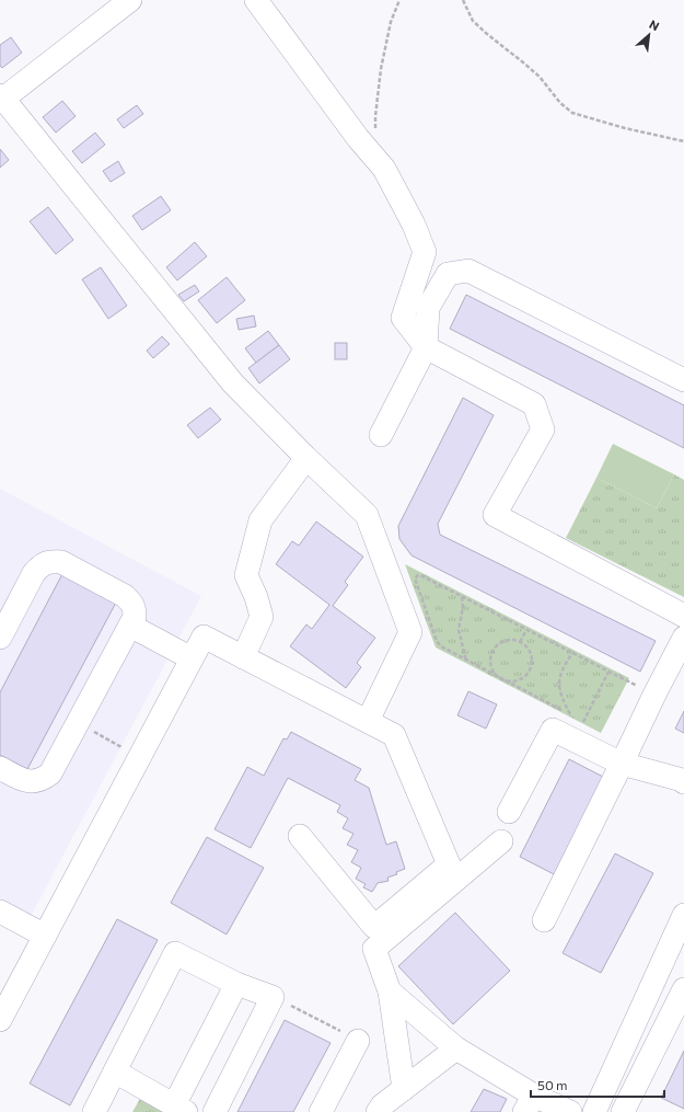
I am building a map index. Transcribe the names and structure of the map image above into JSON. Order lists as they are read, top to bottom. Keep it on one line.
{"scale_bar":"50 m","north":"top right"}
